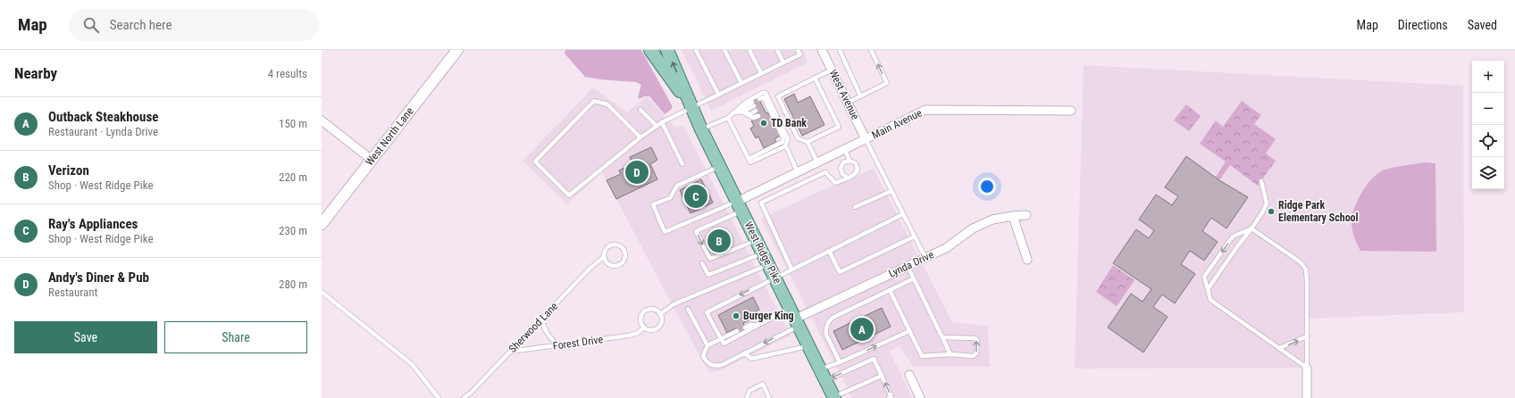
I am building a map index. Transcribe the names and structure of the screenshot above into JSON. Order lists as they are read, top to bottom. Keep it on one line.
{"streets":{"main road":["West North Lane","West Ridge Pike"],"street":["West Avenue","Main Avenue","Lynda Drive"],"lane":["Sherwood Lane","Forest Drive"]},"crossings":[["West Avenue","Main Avenue"],["Main Avenue","West Ridge Pike"],["West Ridge Pike","Lynda Drive"],["Sherwood Lane","Forest Drive"]],"places":["TD Bank","Ridge Park Elementary School","Burger King"],"page":{"header":"Map","search":"Search here","nav":["Map","Directions","Saved"],"heading":["Nearby","4 results"],"map_buttons":["+","−"],"list":[{"mark":"A","name":"Outback Steakhouse","note":"Restaurant · Lynda Drive","value":"150 m"},{"mark":"B","name":"Verizon","note":"Shop · West Ridge Pike","value":"220 m"},{"mark":"C","name":"Ray's Appliances","note":"Shop · West Ridge Pike","value":"230 m"},{"mark":"D","name":"Andy's Diner & Pub","note":"Restaurant","value":"280 m"}],"pins":["D","C","B","A"],"buttons":["Save","Share"]}}
